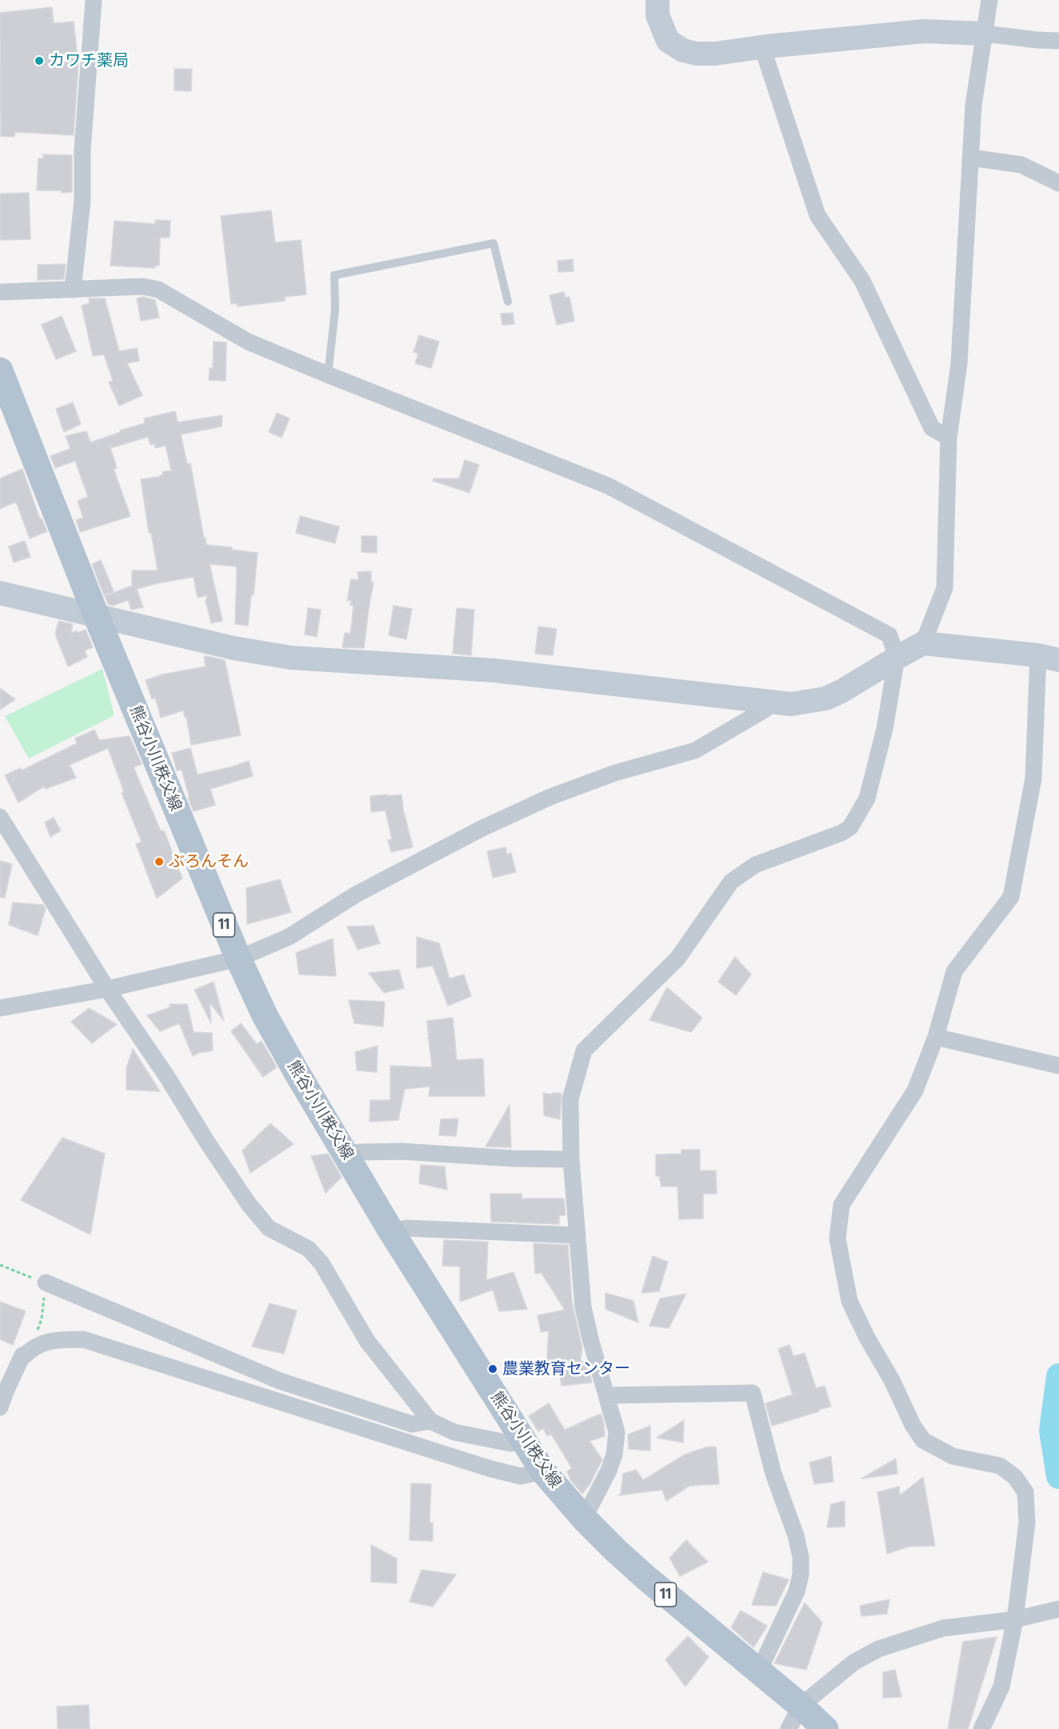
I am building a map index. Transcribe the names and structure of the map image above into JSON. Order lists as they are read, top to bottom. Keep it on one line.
{"streets":{"main road":["熊谷小川秩父線","11"]},"places":["カワチ薬局","ぶろんそん","農業教育センター"]}
